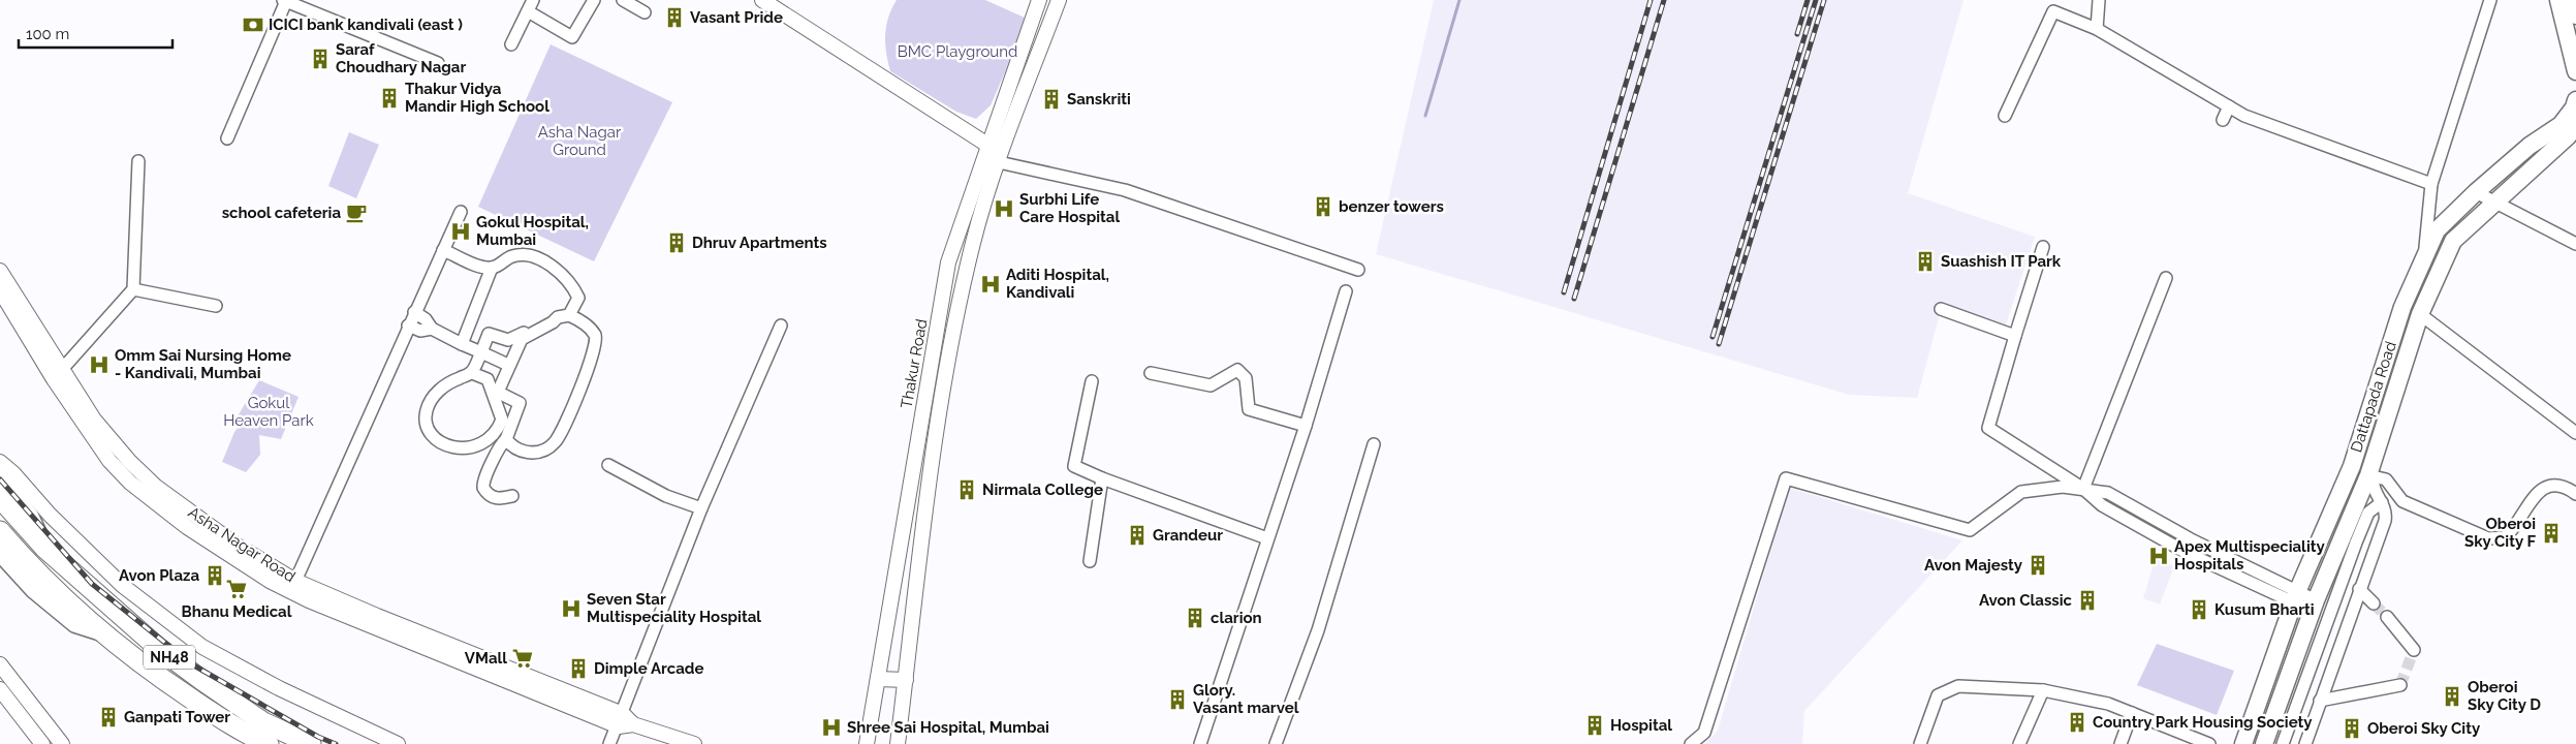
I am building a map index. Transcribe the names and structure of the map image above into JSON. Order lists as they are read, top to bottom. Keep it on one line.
{"streets":{"highway":["NH48"],"main road":["Dattapada Road"],"street":["Thakur Road","Asha Nagar Road"]},"parks":["BMC Playground","Asha Nagar Ground","Gokul Heaven Park"],"places":{"building":["Vasant Pride","Saraf Choudhary Nagar","Thakur Vidya Mandir High School","Sanskriti","benzer towers","Dhruv Apartments","Suashish IT Park","Nirmala College","Oberoi Sky City F","Grandeur","Avon Majesty","Avon Plaza","Avon Classic","Kusum Bharti","clarion","Dimple Arcade","Oberoi Sky City D","Glory. Vasant marvel","Ganpati Tower","Country Park Housing Society","Hospital","Oberoi Sky City"],"bank":["ICICI bank kandivali (east )"],"hospital":["Surbhi Life Care Hospital","Gokul Hospital, Mumbai","Aditi Hospital, Kandivali","Omm Sai Nursing Home - Kandivali, Mumbai","Apex Multispeciality Hospitals","Seven Star Multispeciality Hospital","Shree Sai Hospital, Mumbai"],"cafe":["school cafeteria"],"supermarket":["Bhanu Medical","VMall"]},"scale_bar":"100 m"}
